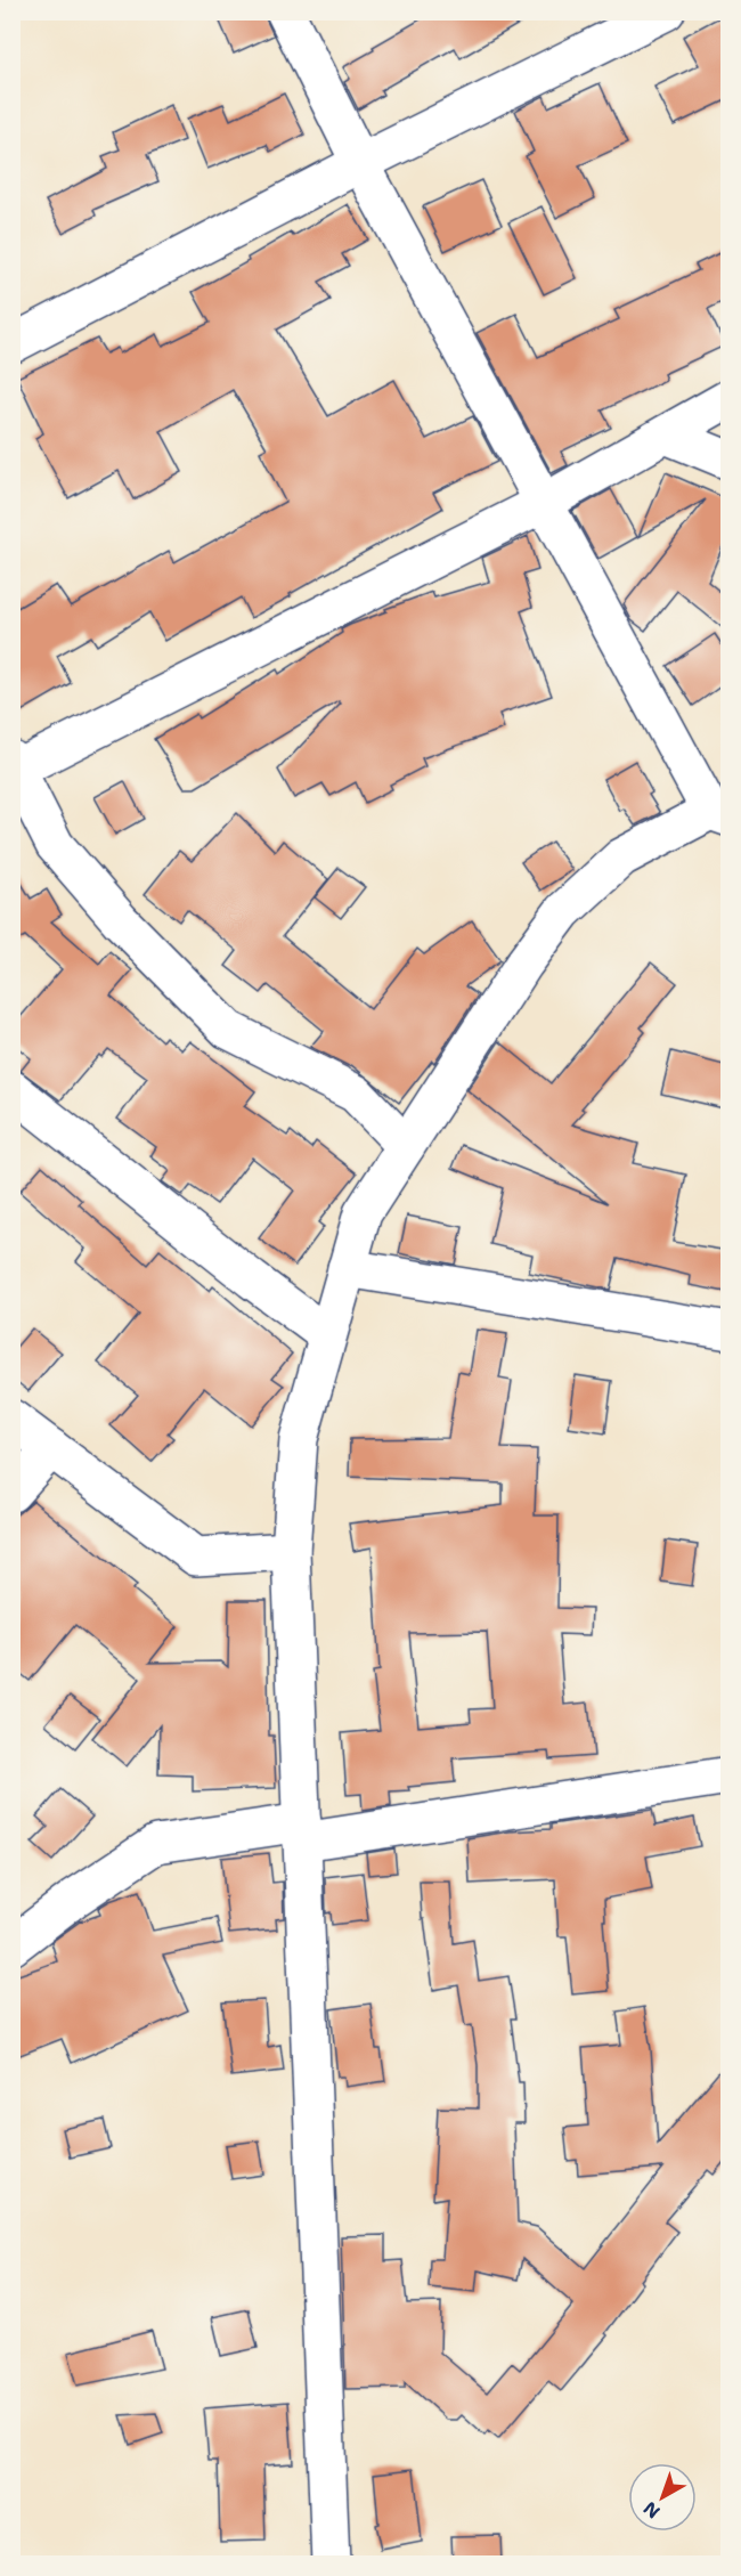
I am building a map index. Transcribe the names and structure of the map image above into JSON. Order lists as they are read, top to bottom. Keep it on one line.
{"north":"bottom left"}
